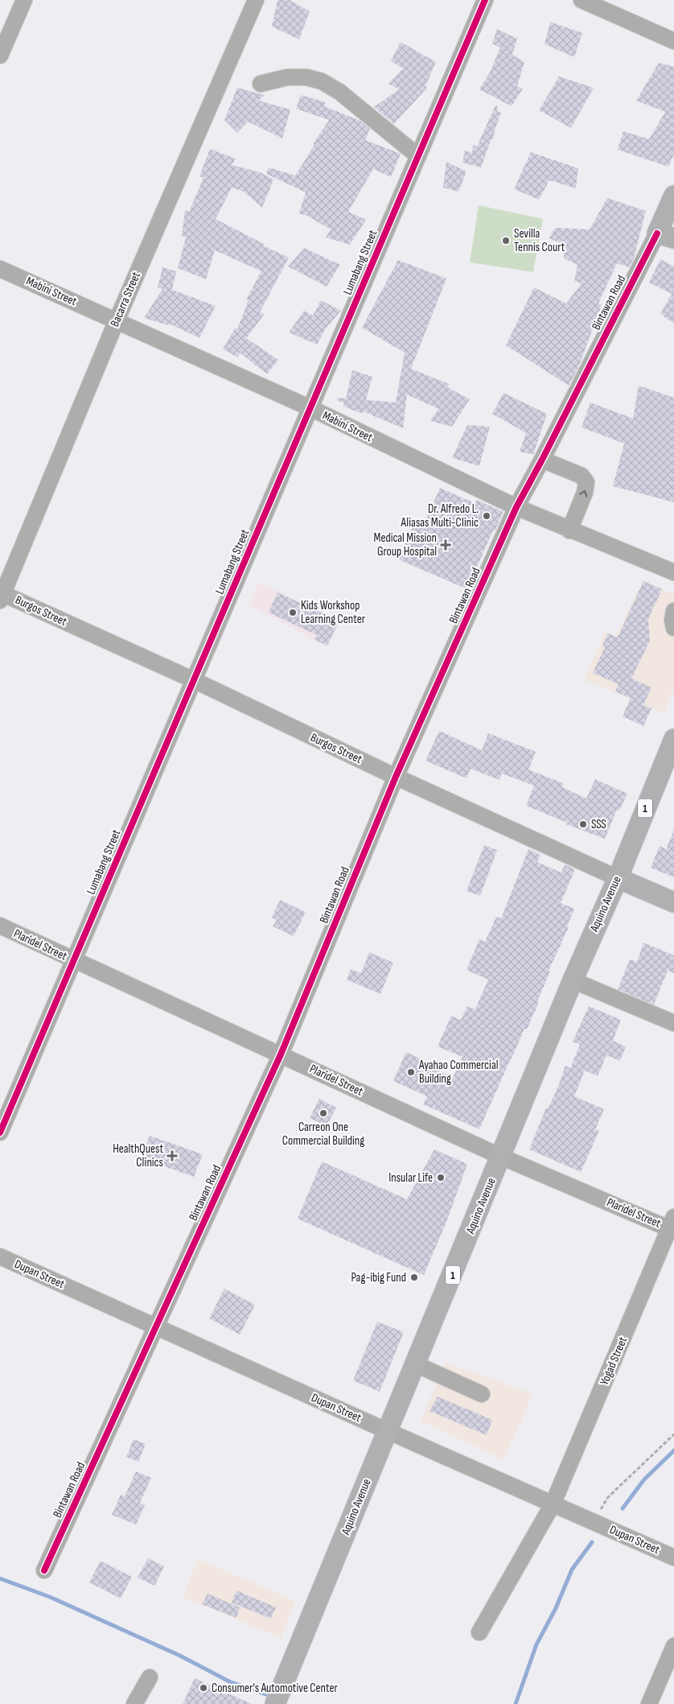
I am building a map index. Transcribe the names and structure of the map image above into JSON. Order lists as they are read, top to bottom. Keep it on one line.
{"streets":{"main road":["Bintawan Road","Burgos Street","1","Aquino Avenue"],"street":["Lumabang Street","Mabini Street","Bacarra Street","Plaridel Street","Dupan Street","Yogad Street"]},"crossings":[["Lumabang Street","Mabini Street"],["Lumabang Street","Burgos Street"],["Lumabang Street","Plaridel Street"],["Mabini Street","Bacarra Street"],["Mabini Street","Bintawan Road"],["Bacarra Street","Burgos Street"],["Bintawan Road","Burgos Street"],["Bintawan Road","Plaridel Street"],["Bintawan Road","Dupan Street"],["Burgos Street","Aquino Avenue"],["Aquino Avenue","Plaridel Street"],["Aquino Avenue","Dupan Street"],["Plaridel Street","Yogad Street"],["Dupan Street","Yogad Street"]],"places":{"other":["Sevilla Tennis Court","Dr. Alfredo L. Aliasas Multi-Clinic","Kids Workshop Learning Center","SSS","Ayahao Commercial Building","Carreon One Commercial Building","Insular Life","Pag-ibig Fund","Consumer's Automotive Center"],"health":["Medical Mission Group Hospital","HealthQuest Clinics"]}}
